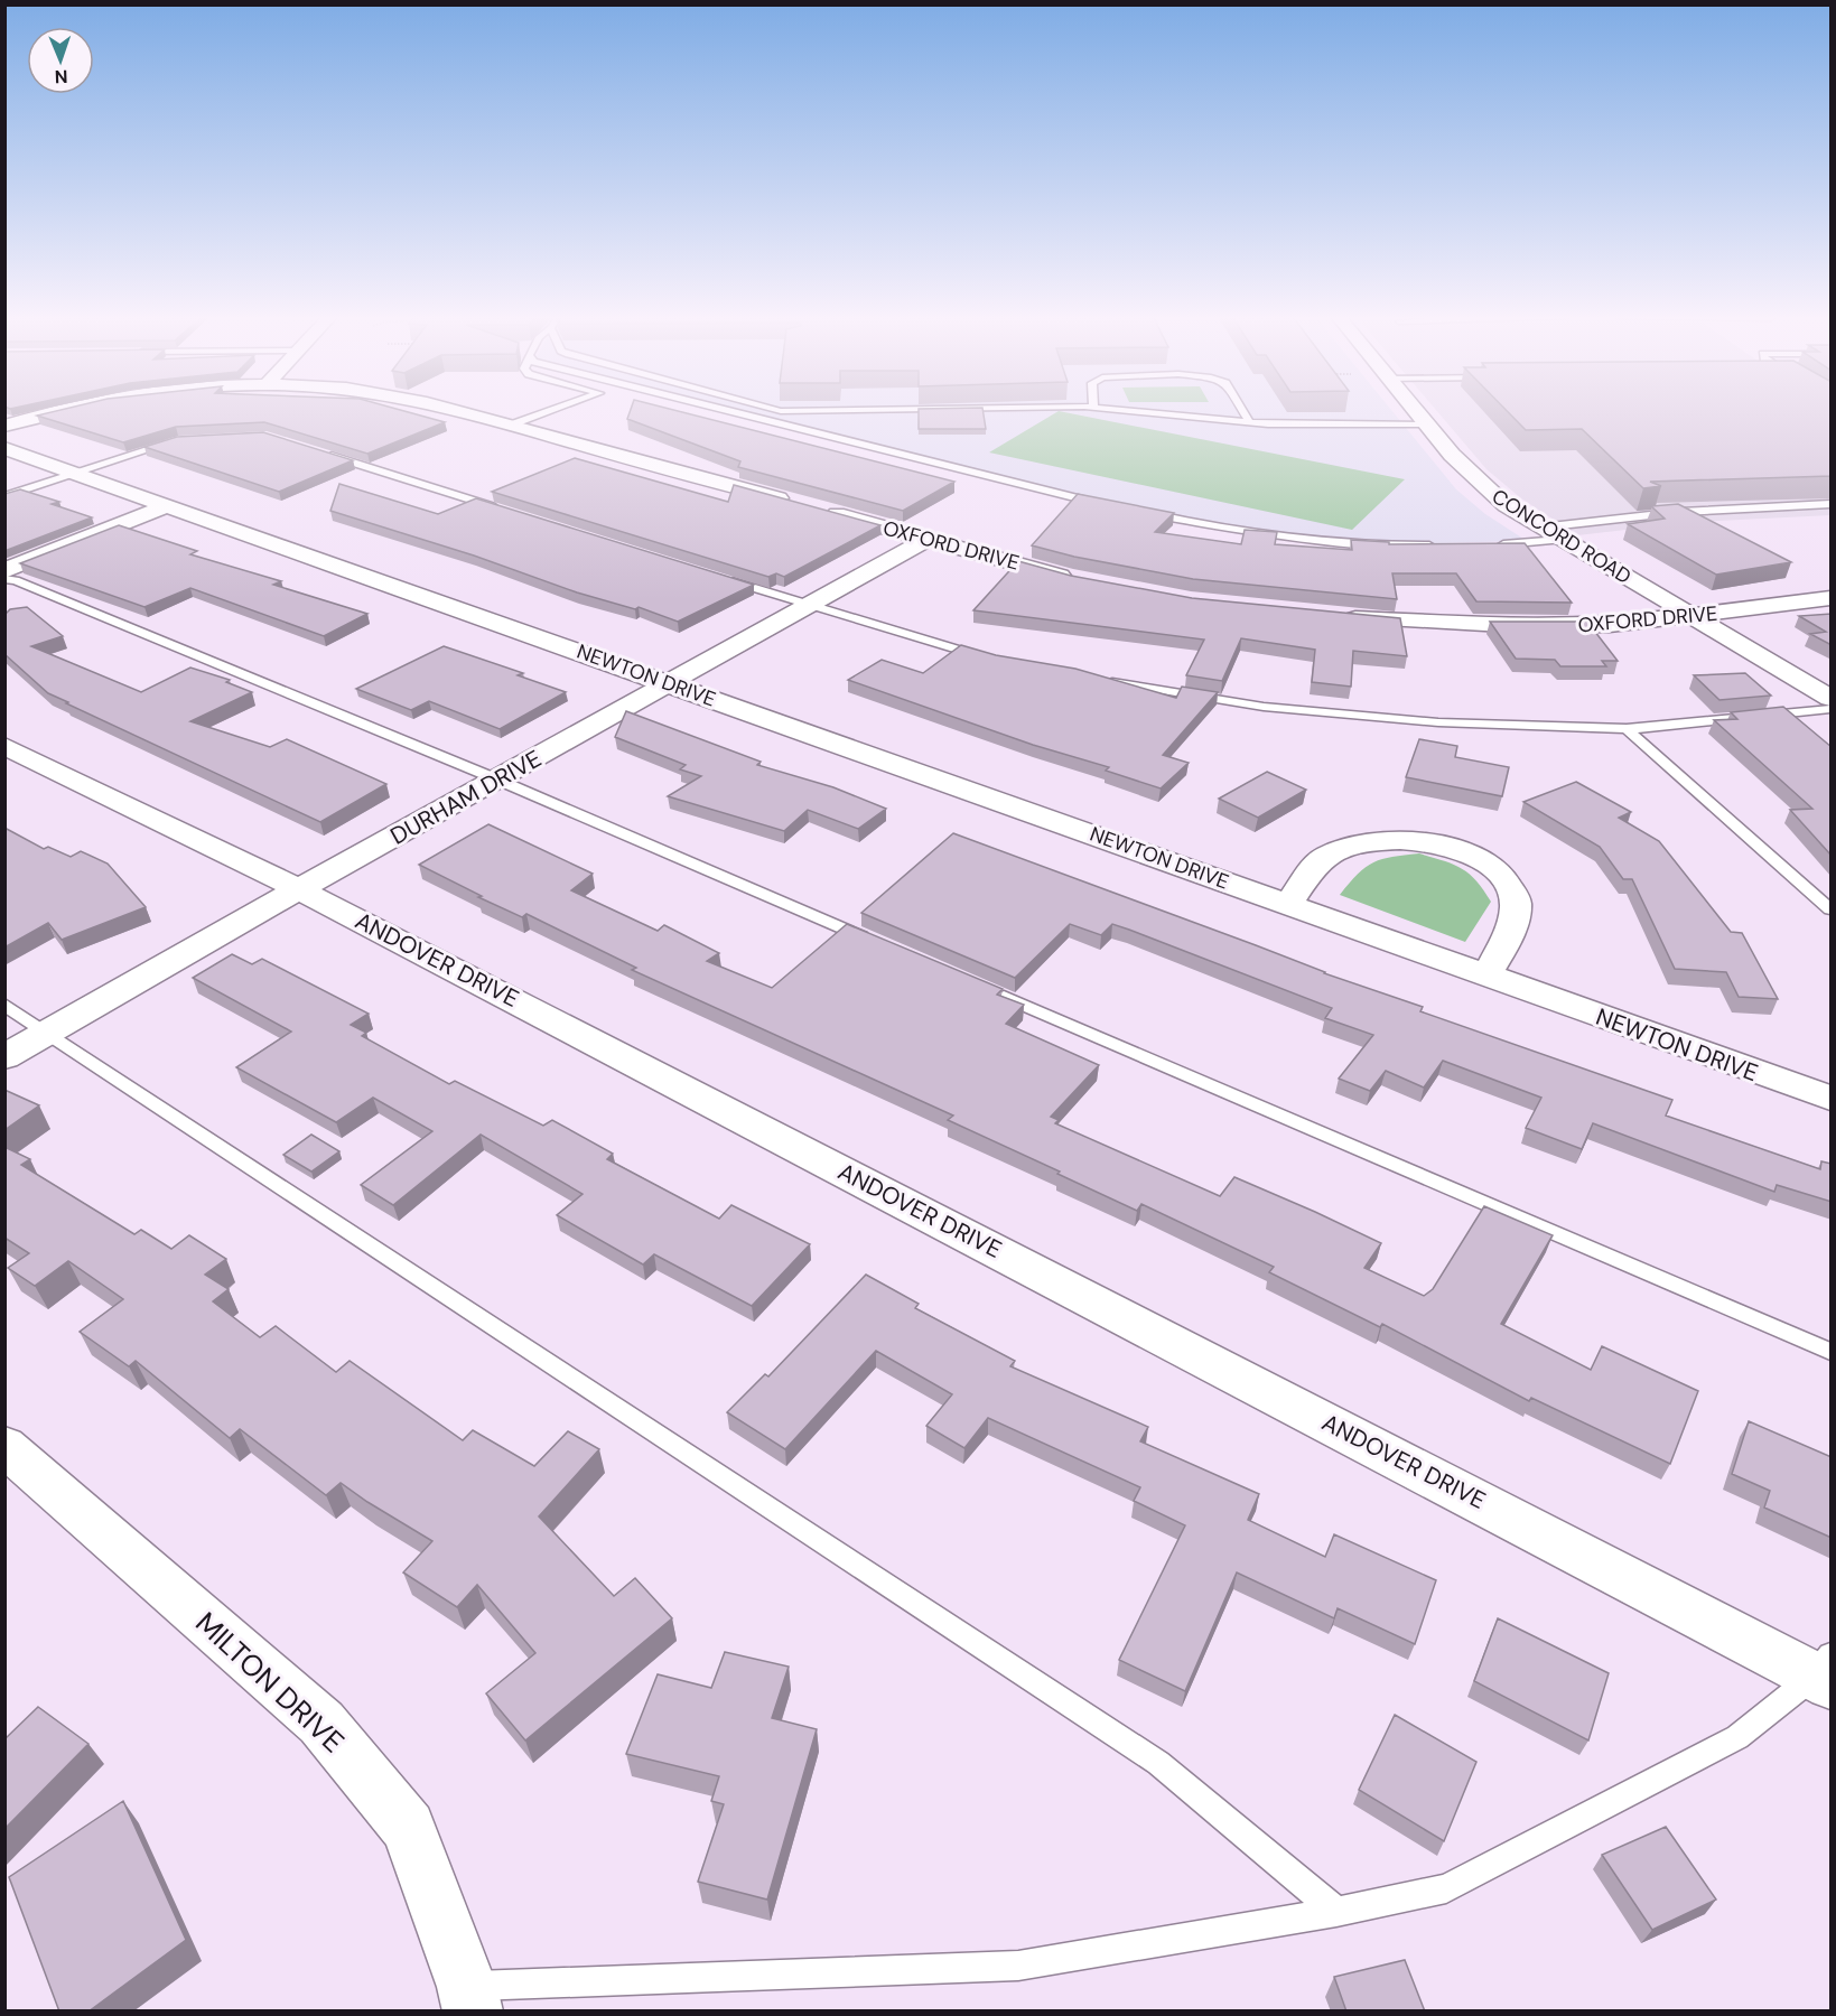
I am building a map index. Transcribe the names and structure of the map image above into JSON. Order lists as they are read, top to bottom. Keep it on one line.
{"streets":{"street":["CONCORD ROAD","OXFORD DRIVE","NEWTON DRIVE","DURHAM DRIVE","ANDOVER DRIVE","MILTON DRIVE"]},"crossings":[["CONCORD ROAD","OXFORD DRIVE"],["OXFORD DRIVE","DURHAM DRIVE"],["NEWTON DRIVE","DURHAM DRIVE"],["DURHAM DRIVE","ANDOVER DRIVE"]],"north":"bottom"}
